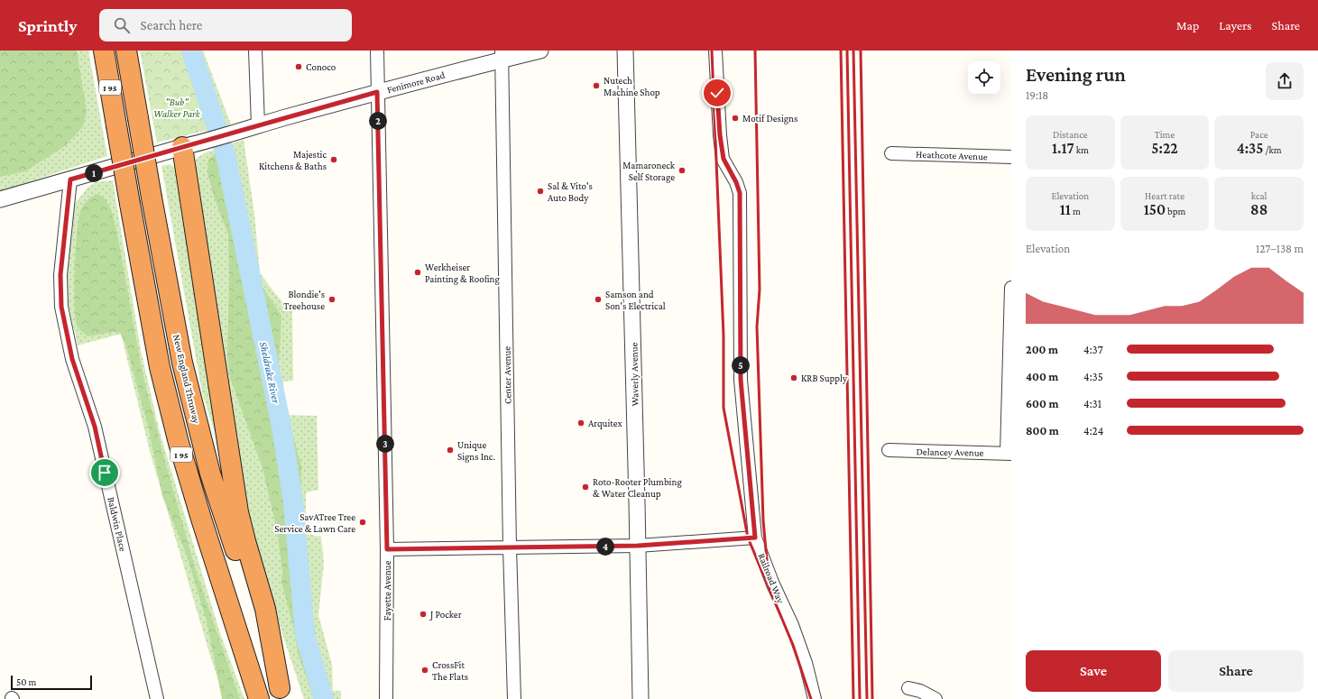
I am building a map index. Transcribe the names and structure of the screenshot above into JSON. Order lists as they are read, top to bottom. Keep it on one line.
{"streets":{"highway":["I 95","New England Thruway"],"street":["Fenimore Road","Heathcote Avenue","Waverly Avenue","Center Avenue","Delancey Avenue","Baldwin Place","Railroad Way","Fayette Avenue"]},"crossings":[["Fenimore Road","Center Avenue"],["Fenimore Road","Baldwin Place"],["Fenimore Road","Fayette Avenue"]],"water":["Sheldrake River"],"parks":["\"Bub\" Walker Park"],"places":["Conoco","Nutech Machine Shop","Motif Designs","Majestic Kitchens & Baths","Mamaroneck Self Storage","Sal & Vito's Auto Body","Werkheiser Painting & Roofing","Blondie's Treehouse","Samson and Son's Electrical","KRB Supply","Arquitex","Unique Signs Inc.","Roto-Rooter Plumbing & Water Cleanup","SavATree Tree Service & Lawn Care","J Pocker","CrossFit The Flats"],"scale_bar":"50 m","page":{"header":"Sprintly","search":"Search here","nav":["Map","Layers","Share"],"heading":["Evening run","19:18"],"pins":["2","1","5","3","4"],"stats":[["Distance","1.17 km"],["Time","5:22"],["Pace","4:35 /km"],["Elevation","11 m"],["Heart rate","150 bpm"],["kcal","88"]],"chart":["Elevation","127–138 m"],"list":[{"name":"200 m","note":"4:37"},{"name":"400 m","note":"4:35"},{"name":"600 m","note":"4:31"},{"name":"800 m","note":"4:24"}],"buttons":["Save","Share"],"scale":"50 m"}}
